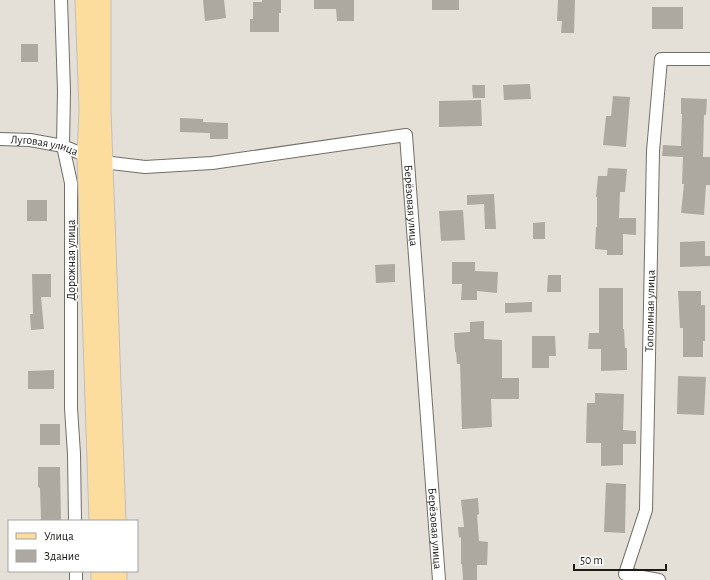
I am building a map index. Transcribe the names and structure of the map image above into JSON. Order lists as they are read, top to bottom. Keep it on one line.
{"streets":{"main road":["Дорожная улица"],"street":["Луговая улица","Берёзовая улица","Тополиная улица"]},"crossings":[["Луговая улица","Берёзовая улица"],["Луговая улица","Дорожная улица"],["Берёзовая улица","Дорожная улица"]],"legend":["Улица","Здание"],"scale_bar":"50 m"}
